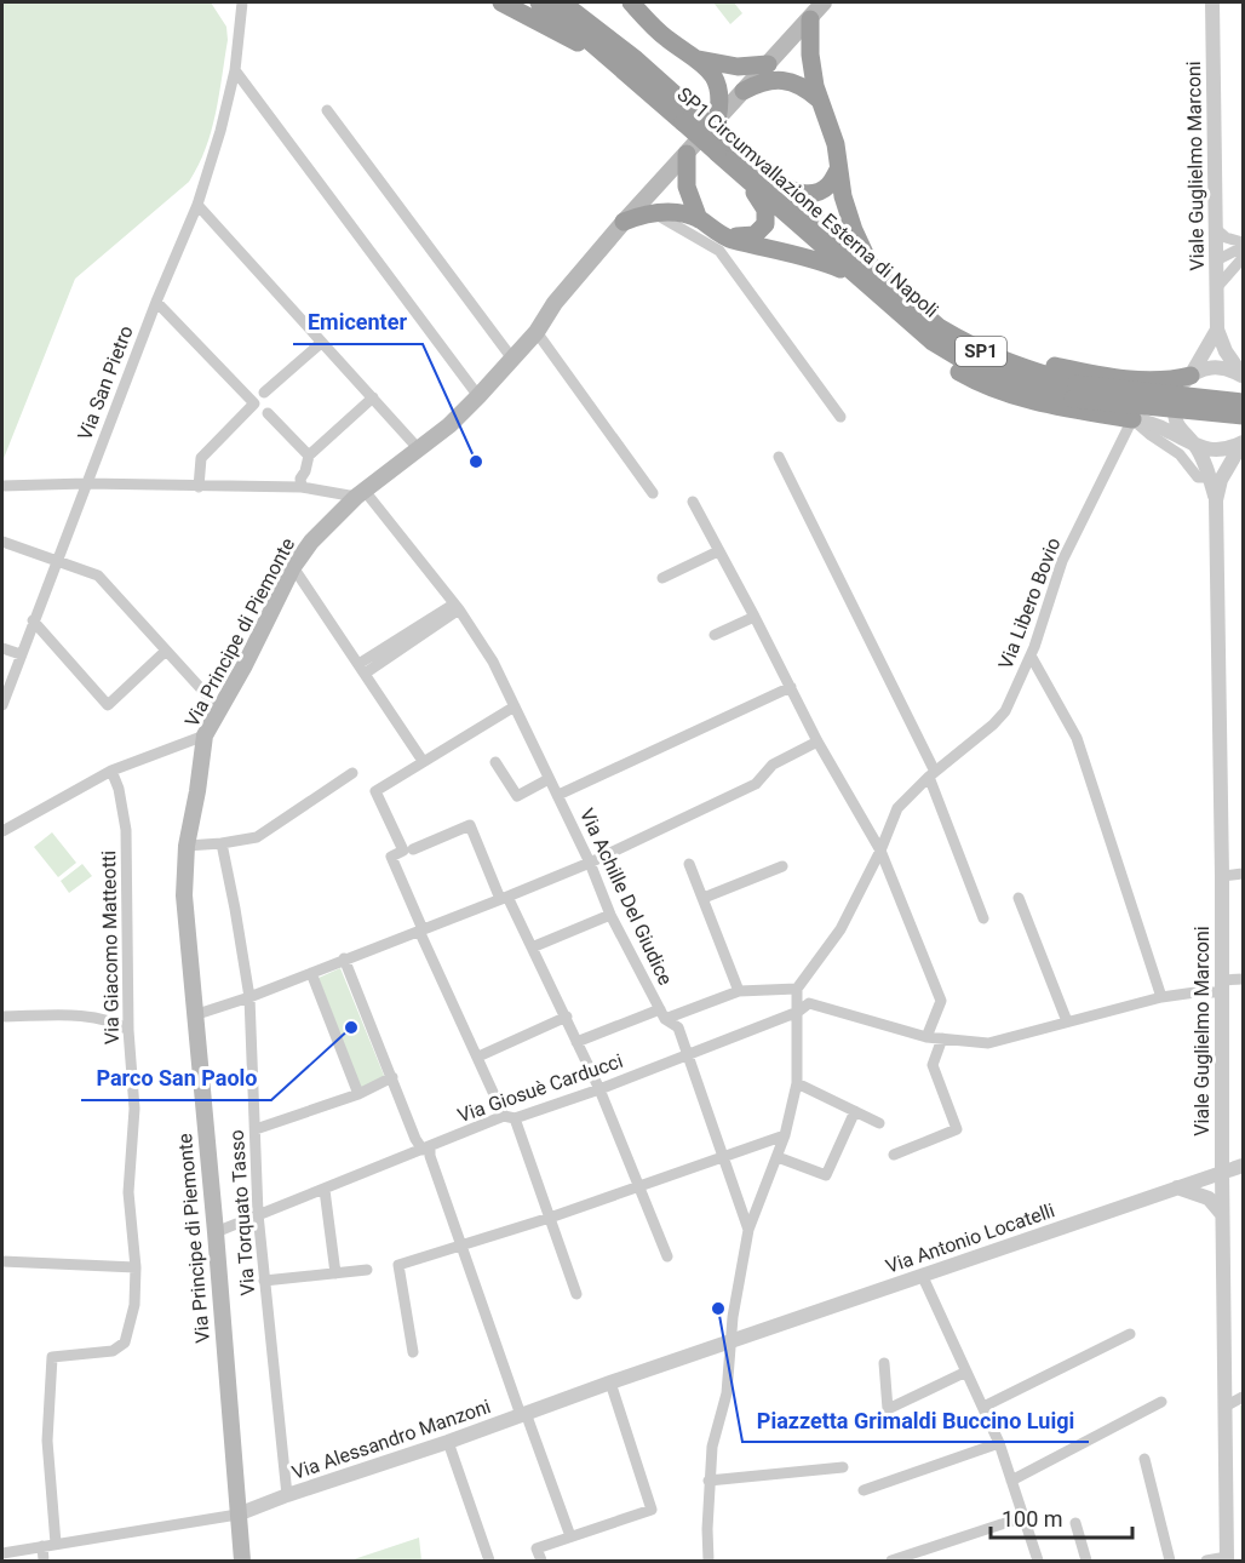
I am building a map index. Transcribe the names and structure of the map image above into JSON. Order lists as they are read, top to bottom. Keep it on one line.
{"streets":{"highway":["SP1 Circumvallazione Esterna di Napoli","SP1"],"main road":["Via Principe di Piemonte"],"street":["Viale Guglielmo Marconi","Via San Pietro","Via Libero Bovio","Via Achille Del Giudice","Via Giacomo Matteotti","Via Giosuè Carducci","Via Torquato Tasso","Via Antonio Locatelli","Via Alessandro Manzoni"]},"crossings":[["Viale Guglielmo Marconi","Via Antonio Locatelli"],["Via Principe di Piemonte","Via Achille Del Giudice"],["Via Principe di Piemonte","Via Giosuè Carducci"],["Via Principe di Piemonte","Via Alessandro Manzoni"],["Via Achille Del Giudice","Via Giosuè Carducci"],["Via Giacomo Matteotti","Via Alessandro Manzoni"],["Via Giosuè Carducci","Via Torquato Tasso"],["Via Torquato Tasso","Via Alessandro Manzoni"],["Via Antonio Locatelli","Via Alessandro Manzoni"]],"places":["Emicenter","Parco San Paolo","Piazzetta Grimaldi Buccino Luigi"],"scale_bar":"100 m"}
